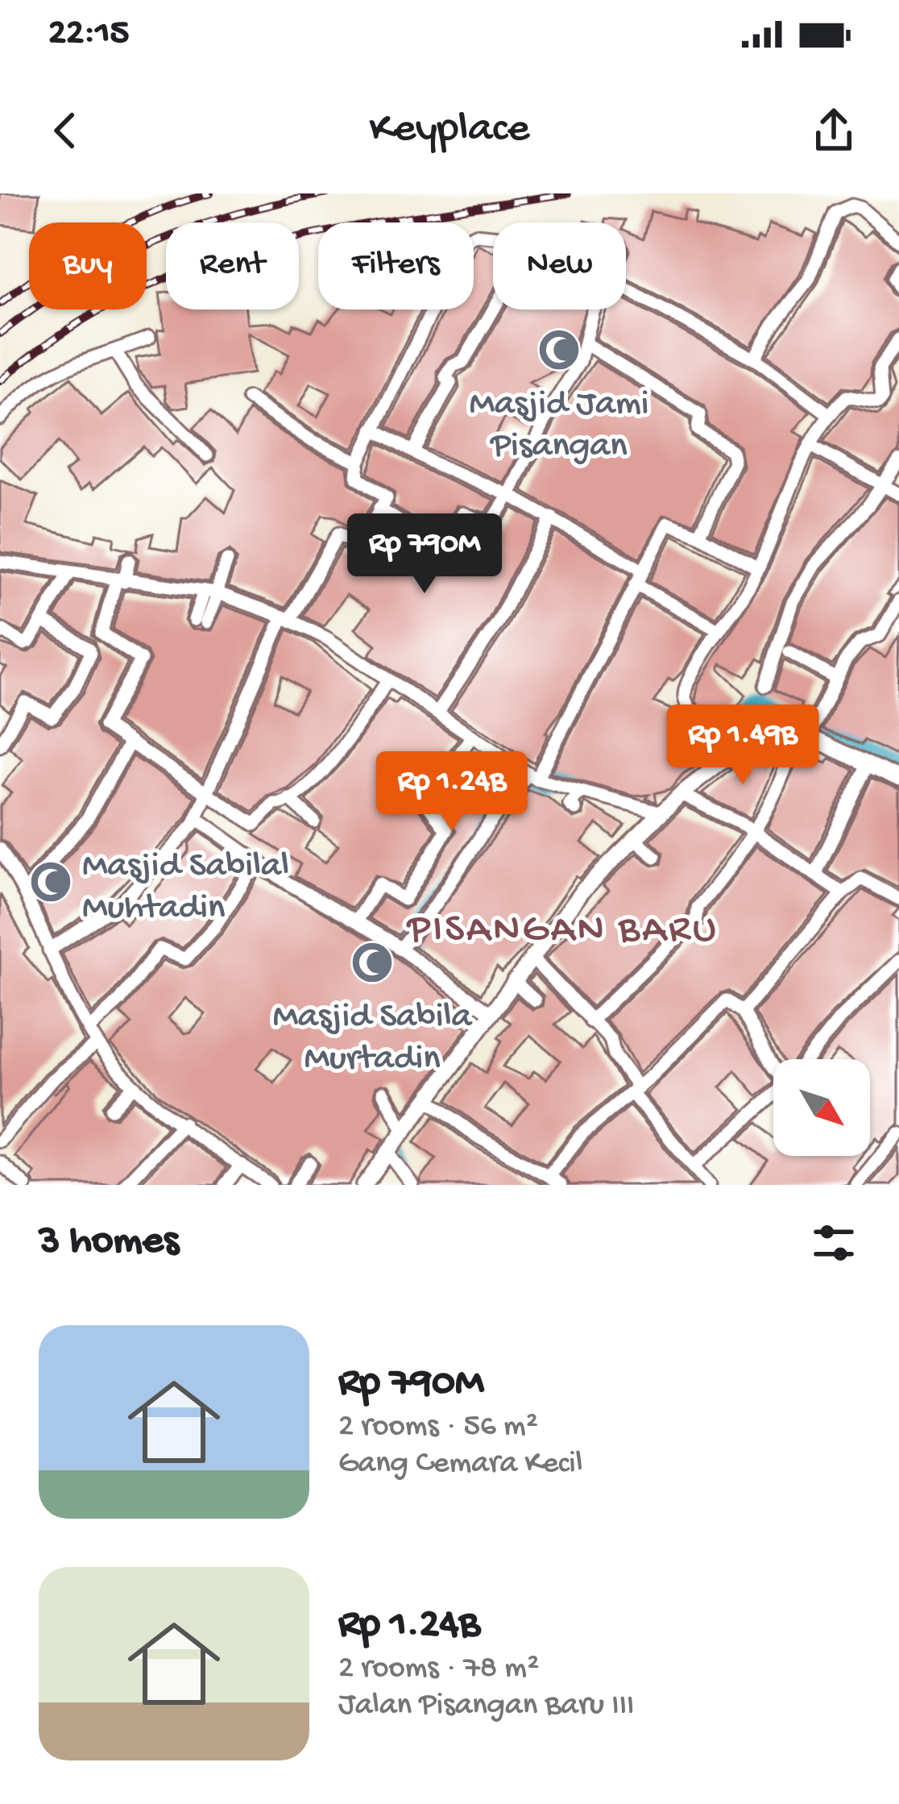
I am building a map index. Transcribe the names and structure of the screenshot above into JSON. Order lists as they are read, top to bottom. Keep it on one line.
{"districts":["PISANGAN BARU"],"places":{"mosque":["Masjid Jami Pisangan","Masjid Sabilal Muhtadin","Masjid Sabila Murtadin"]},"north":"bottom right","page":{"status":"22:15","header":"Keyplace","chip":["Buy","Rent","Filters","New"],"price":["Rp 790M","Rp 1.49B","Rp 1.24B"],"heading":"3 homes","list":[{"name":"Rp 790M","note":"2 rooms · 56 m² · Gang Cemara Kecil"},{"name":"Rp 1.24B","note":"2 rooms · 78 m² · Jalan Pisangan Baru III"}]}}
